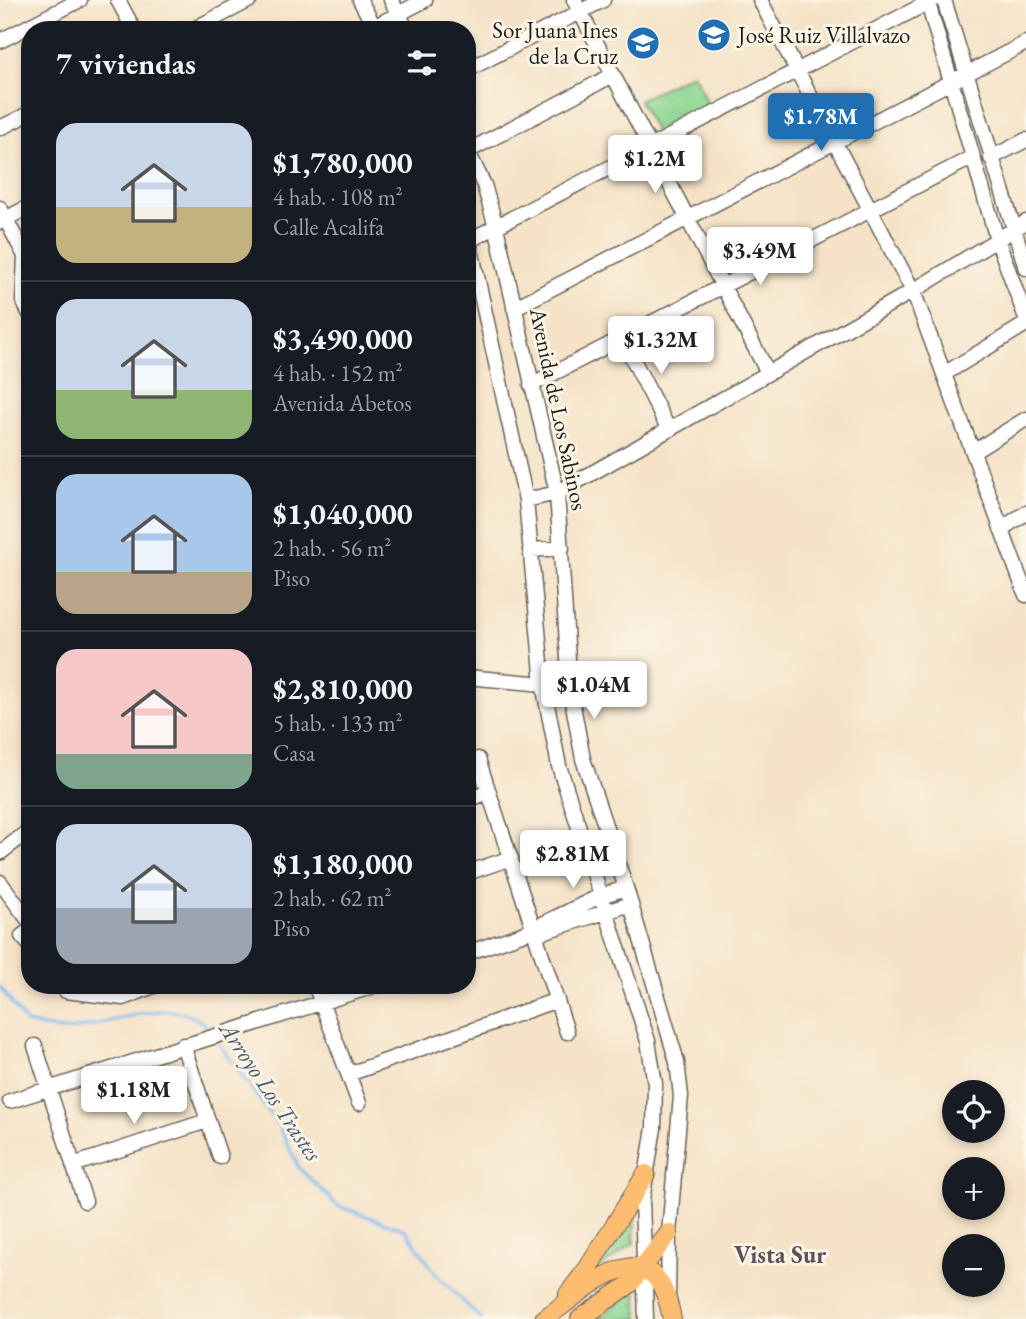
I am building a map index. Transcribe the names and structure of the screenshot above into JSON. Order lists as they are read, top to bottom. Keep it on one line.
{"streets":{"street":["Avenida de Los Sabinos"]},"districts":["Vista Sur"],"water":["Arroyo Los Trastes"],"places":{"school or university":["José Ruiz Villalvazo","Sor Juana Ines de la Cruz"]},"page":{"heading":"7 viviendas","price":["$1.78M","$1.2M","$3.49M","$1.32M","$1.04M","$2.81M","$1.18M"],"list":[{"name":"$1,780,000","note":"4 hab. · 108 m² · Calle Acalifa"},{"name":"$3,490,000","note":"4 hab. · 152 m² · Avenida Abetos"},{"name":"$1,040,000","note":"2 hab. · 56 m² · Piso"},{"name":"$2,810,000","note":"5 hab. · 133 m² · Casa"},{"name":"$1,180,000","note":"2 hab. · 62 m² · Piso"}],"map_buttons":["+","−"]}}
